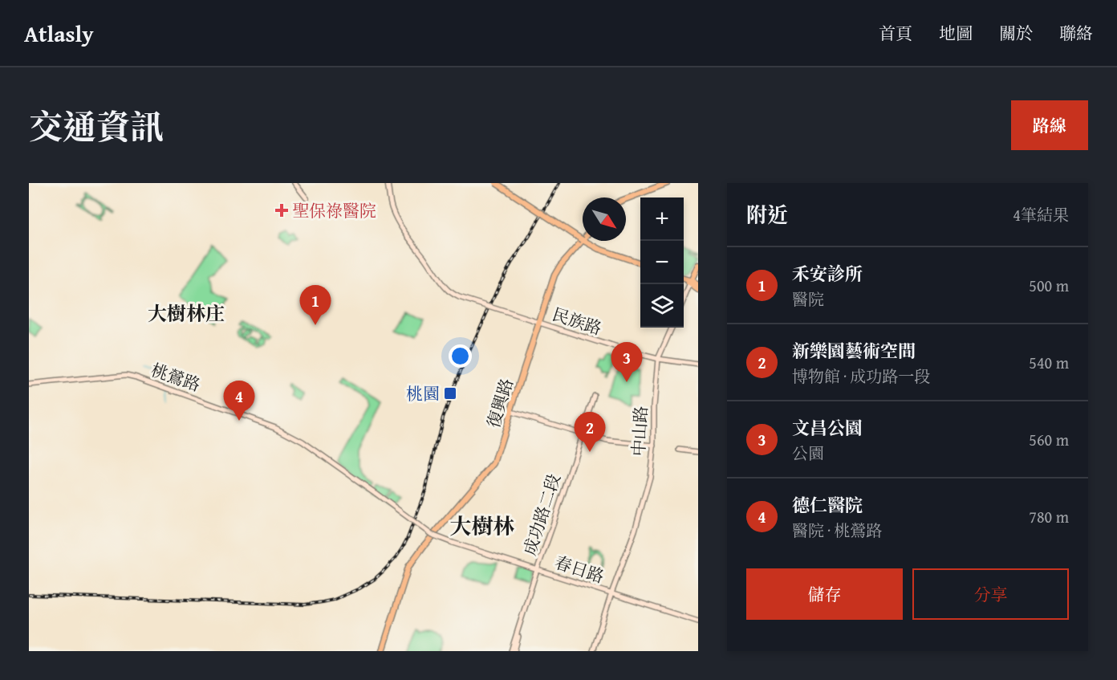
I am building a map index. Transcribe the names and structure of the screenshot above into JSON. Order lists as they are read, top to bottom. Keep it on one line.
{"streets":{"main road":["復興路"],"street":["民族路","桃鶯路","中山路","成功路二段","春日路"]},"crossings":[["民族路","復興路"],["民族路","中山路"],["桃鶯路","春日路"],["中山路","春日路"],["成功路二段","春日路"]],"districts":["大樹林庄","大樹林"],"places":{"health":["聖保祿醫院"],"transit":["桃園"]},"north":"bottom right","page":{"header":"Atlasly","nav":["首頁","地圖","關於","聯絡"],"title":"交通資訊","buttons":["路線",["儲存","分享"]],"heading":["附近","4筆結果"],"map_buttons":["+","−"],"list":[{"mark":"1","name":"禾安診所","note":"醫院","value":"500 m"},{"mark":"2","name":"新樂園藝術空間","note":"博物館 · 成功路一段","value":"540 m"},{"mark":"3","name":"文昌公園","note":"公園","value":"560 m"},{"mark":"4","name":"德仁醫院","note":"醫院 · 桃鶯路","value":"780 m"}],"pins":["1","3","4","2"]}}
